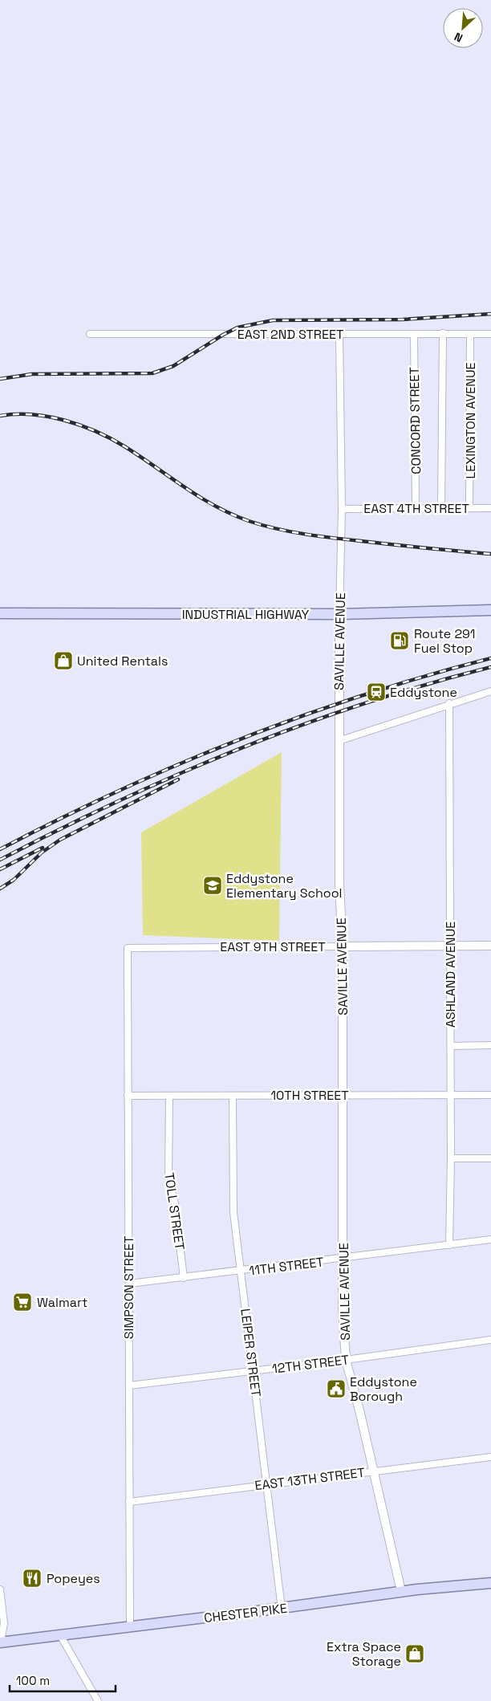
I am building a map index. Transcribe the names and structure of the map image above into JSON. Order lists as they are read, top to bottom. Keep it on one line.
{"streets":{"main road":["INDUSTRIAL HIGHWAY","CHESTER PIKE"],"street":["EAST 2ND STREET","CONCORD STREET","LEXINGTON AVENUE","EAST 4TH STREET","SAVILLE AVENUE","EAST 9TH STREET","ASHLAND AVENUE","10TH STREET","TOLL STREET","11TH STREET","SIMPSON STREET","LEIPER STREET","12TH STREET","EAST 13TH STREET"]},"crossings":[["EAST 2ND STREET","CONCORD STREET"],["EAST 2ND STREET","LEXINGTON AVENUE"],["EAST 2ND STREET","SAVILLE AVENUE"],["CONCORD STREET","EAST 4TH STREET"],["LEXINGTON AVENUE","EAST 4TH STREET"],["EAST 4TH STREET","SAVILLE AVENUE"],["INDUSTRIAL HIGHWAY","SAVILLE AVENUE"],["SAVILLE AVENUE","EAST 9TH STREET"],["SAVILLE AVENUE","10TH STREET"],["SAVILLE AVENUE","11TH STREET"],["SAVILLE AVENUE","12TH STREET"],["SAVILLE AVENUE","EAST 13TH STREET"],["SAVILLE AVENUE","CHESTER PIKE"],["EAST 9TH STREET","ASHLAND AVENUE"],["EAST 9TH STREET","SIMPSON STREET"],["ASHLAND AVENUE","10TH STREET"],["ASHLAND AVENUE","11TH STREET"],["10TH STREET","TOLL STREET"],["10TH STREET","SIMPSON STREET"],["10TH STREET","LEIPER STREET"],["TOLL STREET","11TH STREET"],["11TH STREET","SIMPSON STREET"],["11TH STREET","LEIPER STREET"],["SIMPSON STREET","12TH STREET"],["SIMPSON STREET","EAST 13TH STREET"],["SIMPSON STREET","CHESTER PIKE"],["LEIPER STREET","12TH STREET"],["LEIPER STREET","EAST 13TH STREET"],["LEIPER STREET","CHESTER PIKE"]],"places":{"fuel station":["Route 291 Fuel Stop"],"shop":["United Rentals","Extra Space Storage"],"station":["Eddystone"],"school or university":["Eddystone Elementary School"],"supermarket":["Walmart"],"public building":["Eddystone Borough"],"restaurant":["Popeyes"]},"scale_bar":"100 m","north":"bottom left"}
